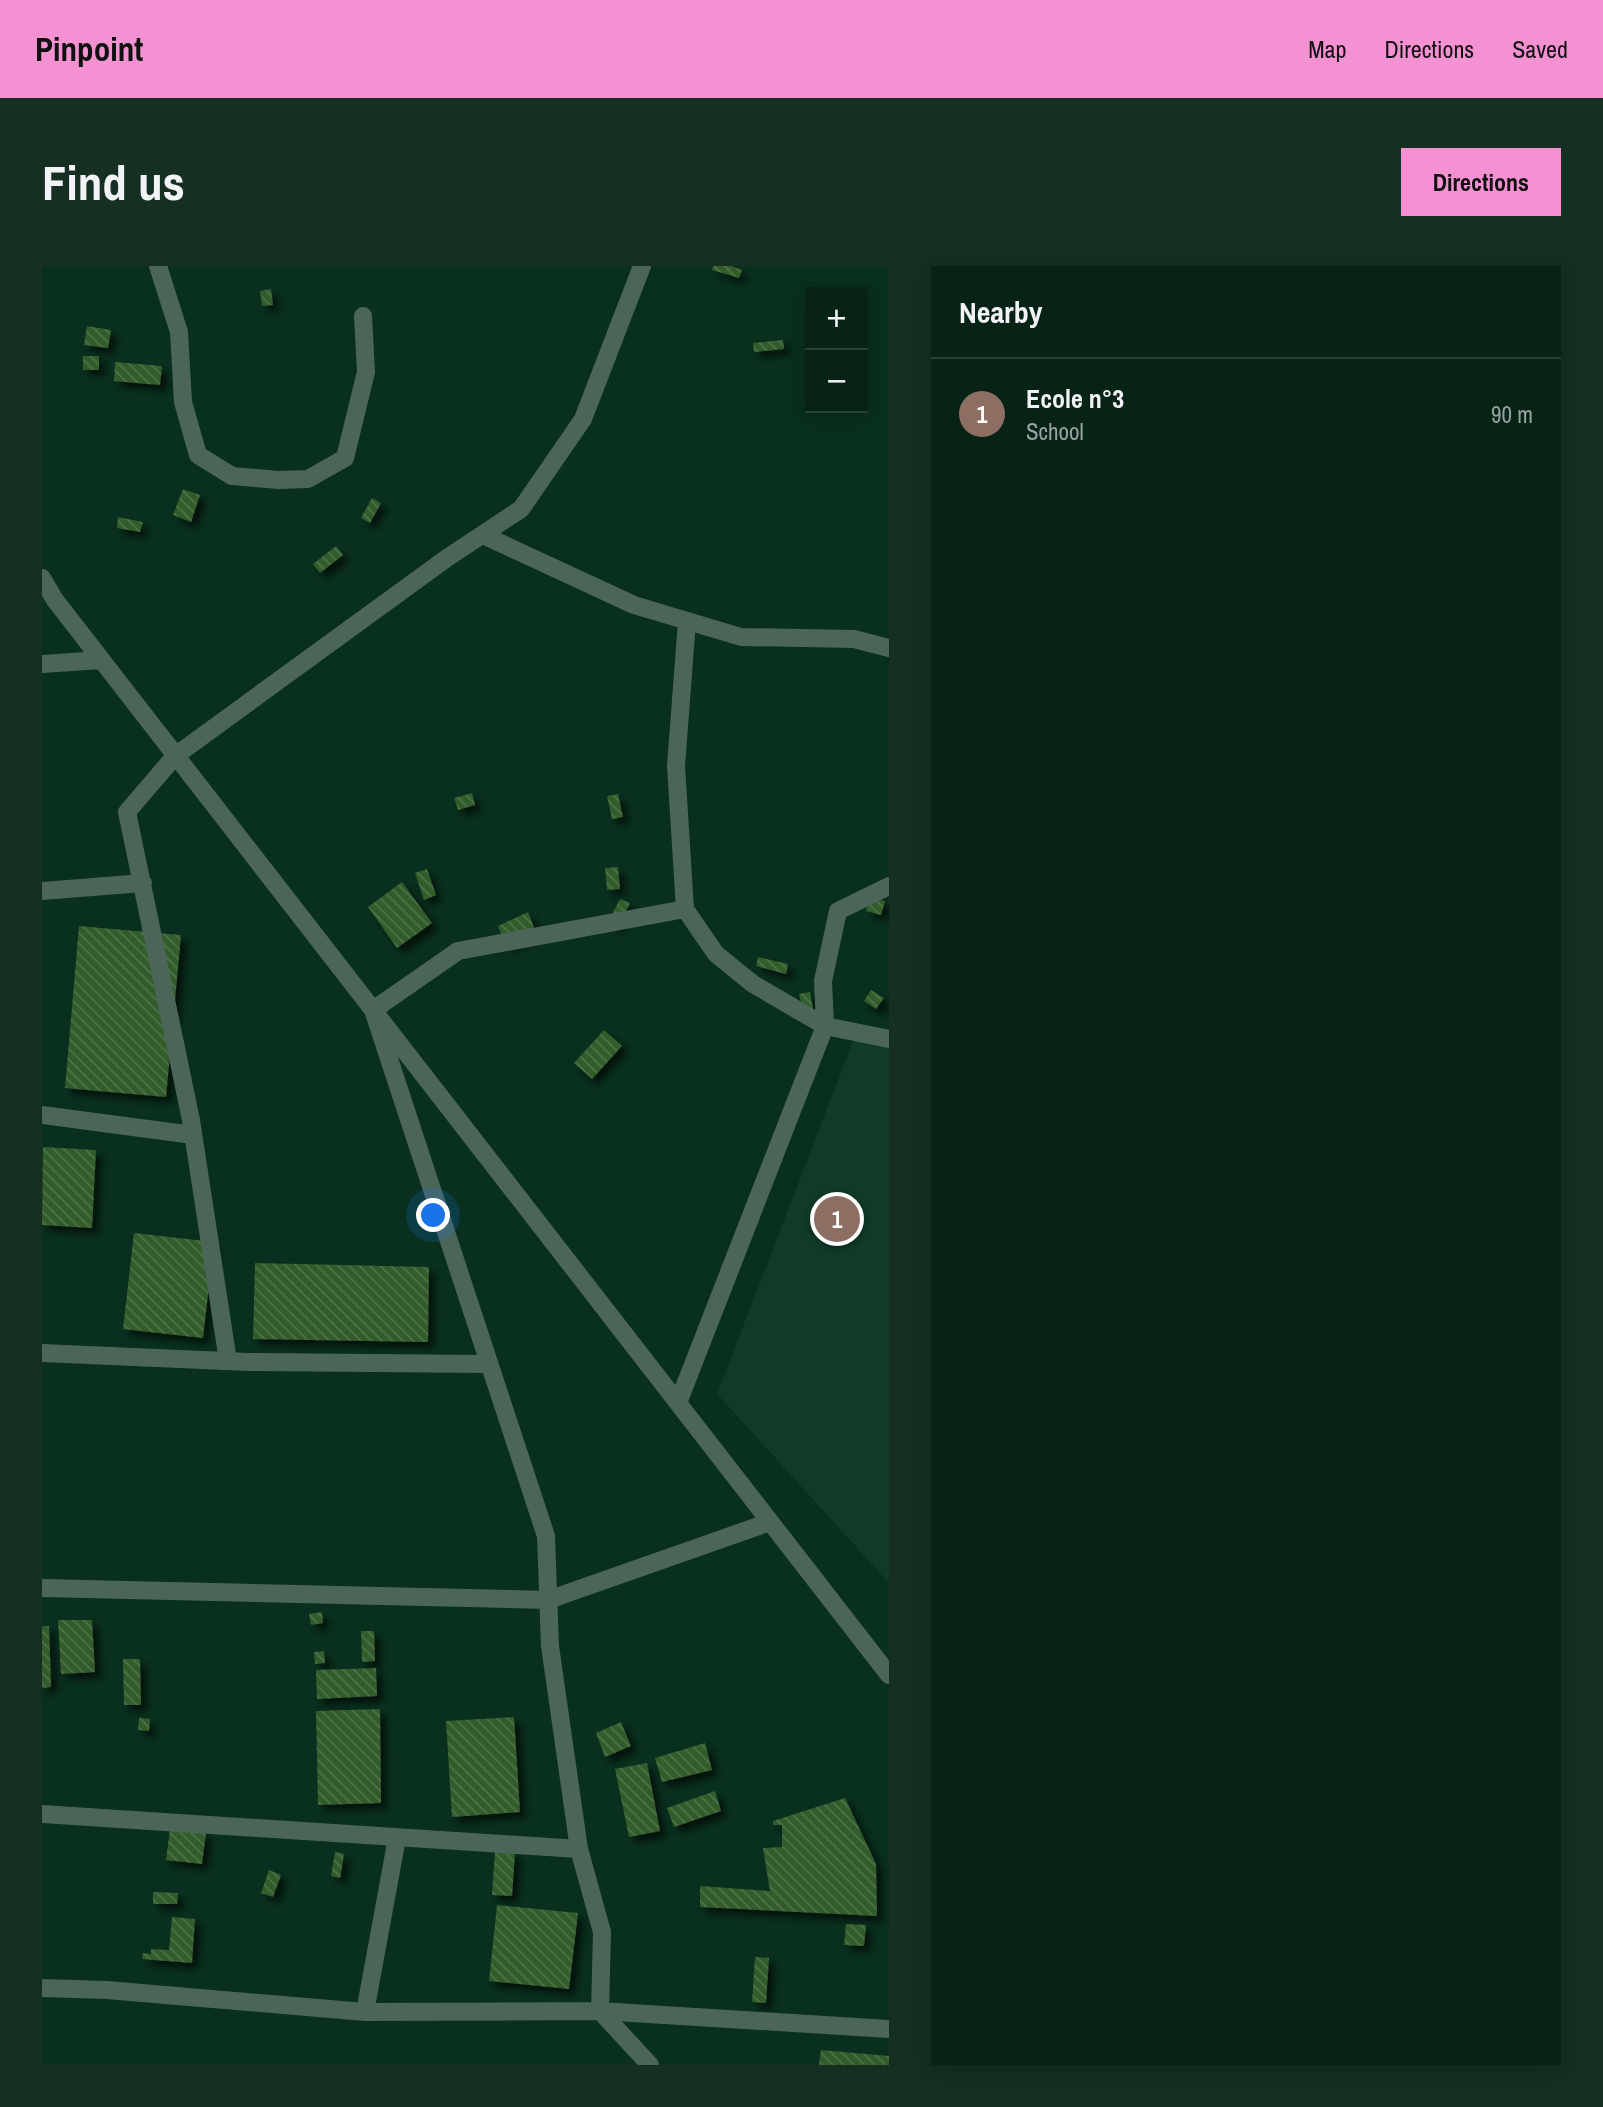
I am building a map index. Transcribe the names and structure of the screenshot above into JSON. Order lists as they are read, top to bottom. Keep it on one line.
{"page":{"header":"Pinpoint","nav":["Map","Directions","Saved"],"buttons":"Directions","title":"Find us","heading":"Nearby","map_buttons":["+","−"],"list":[{"mark":"1","name":"Ecole n°3","note":"School","value":"90 m"}],"pins":"1"}}
